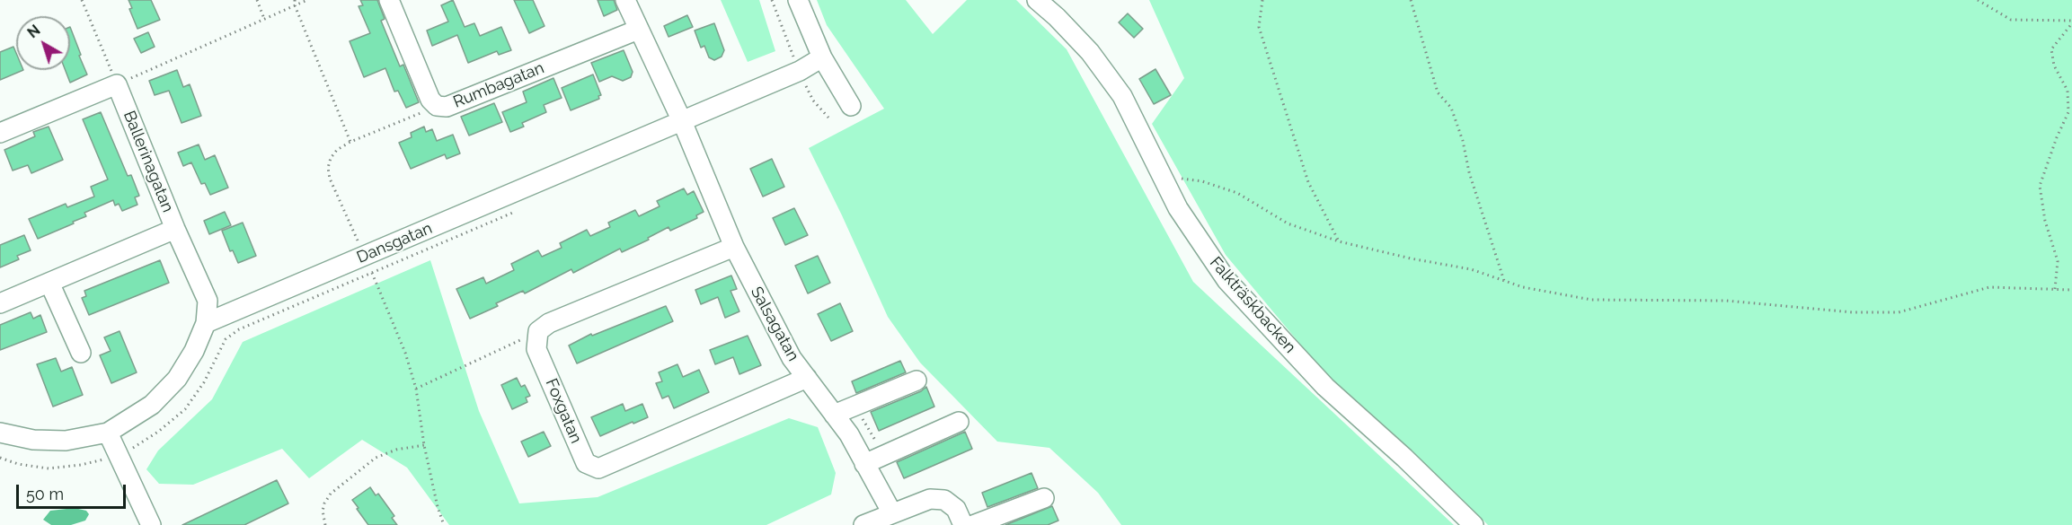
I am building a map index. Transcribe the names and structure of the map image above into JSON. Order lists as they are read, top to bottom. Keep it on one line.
{"streets":{"street":["Rumbagatan","Ballerinagatan","Dansgatan","Falkträskbacken","Salsagatan","Foxgatan"]},"crossings":[["Dansgatan","Salsagatan"],["Salsagatan","Foxgatan"]],"scale_bar":"50 m","north":"top left"}
